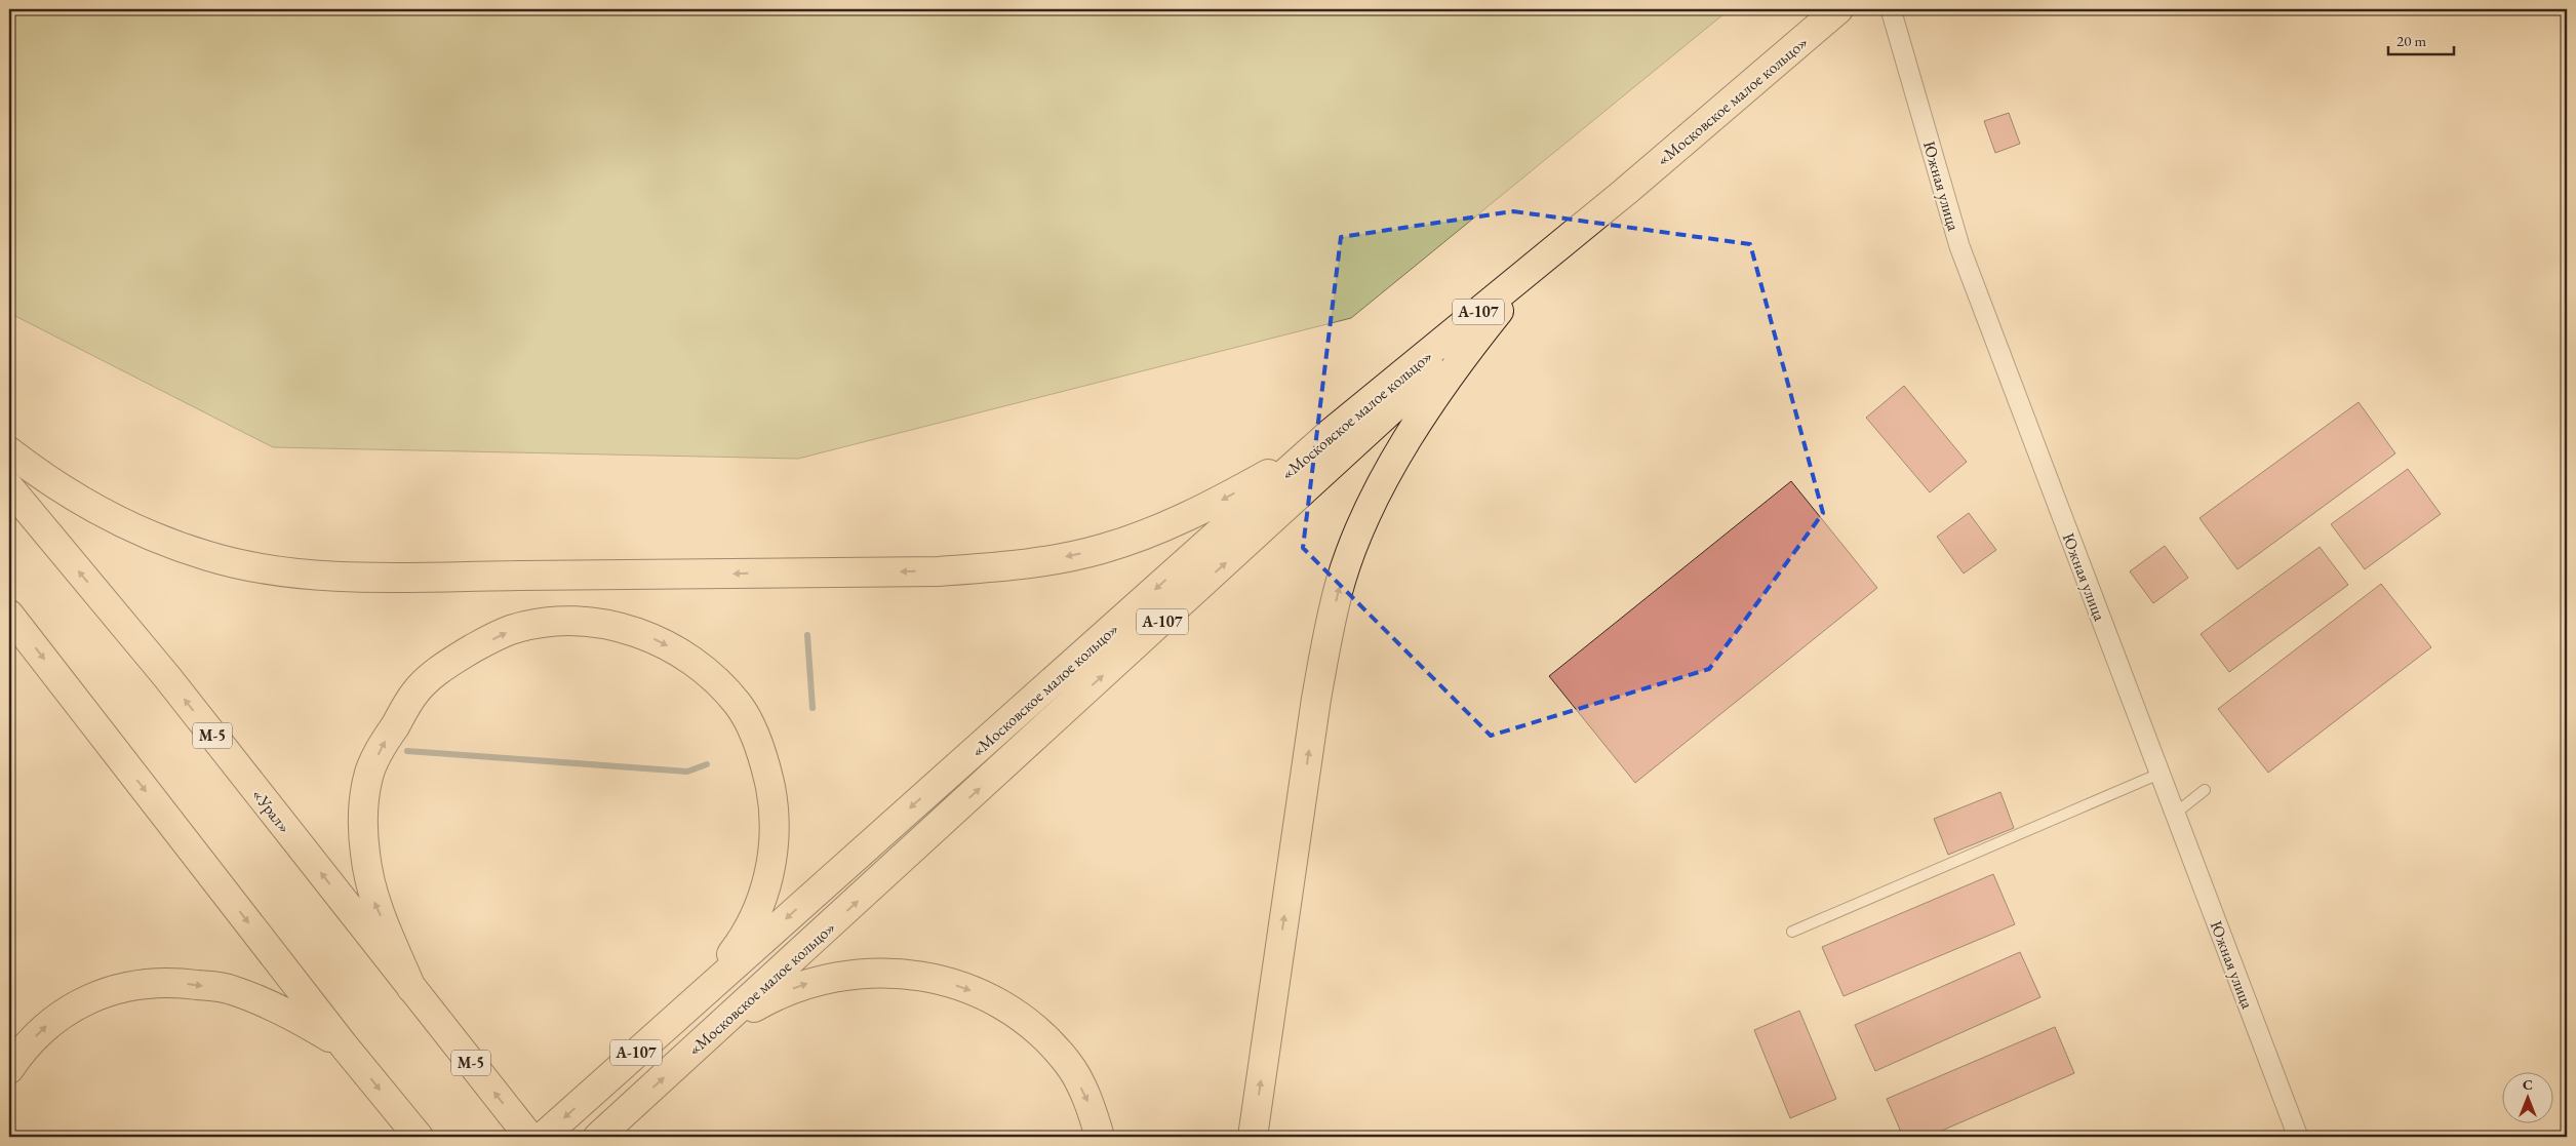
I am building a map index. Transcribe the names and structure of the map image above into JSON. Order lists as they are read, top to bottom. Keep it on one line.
{"streets":{"highway":["«Московское малое кольцо»","А-107","М-5","«Урал»"],"street":["Южная улица"]},"scale_bar":"20 m","north":"top"}
